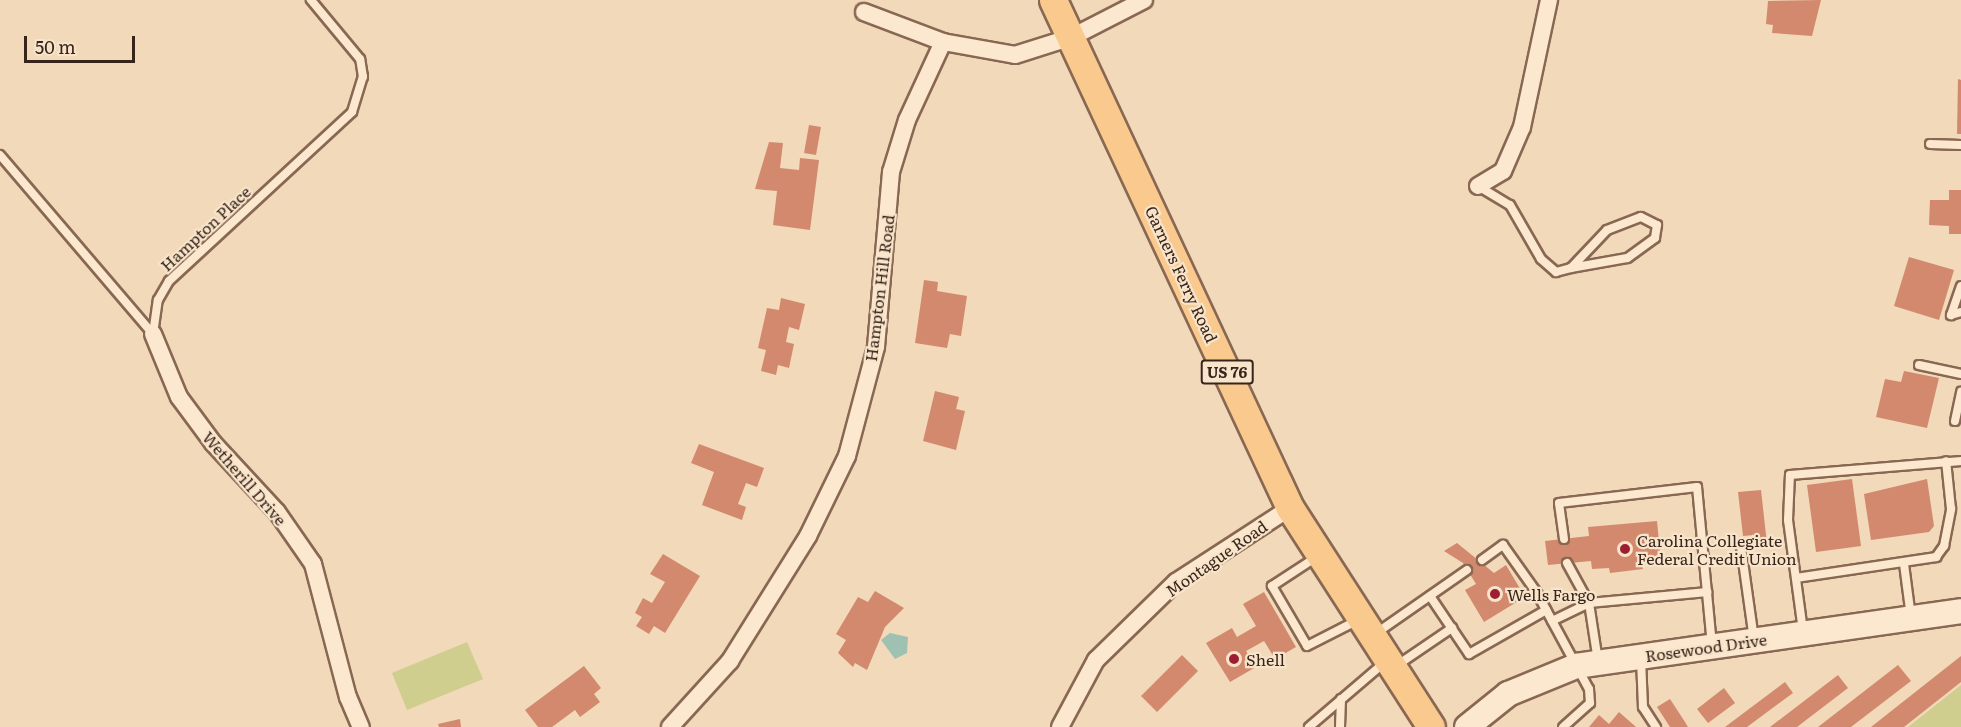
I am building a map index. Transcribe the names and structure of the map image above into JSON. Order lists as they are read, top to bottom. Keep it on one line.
{"streets":{"main road":["Garners Ferry Road","US 76","Rosewood Drive"],"street":["Hampton Hill Road","Wetherill Drive","Montague Road"],"lane":["Hampton Place"]},"crossings":[["Hampton Place","Wetherill Drive"],["Garners Ferry Road","Montague Road"]],"places":["Carolina Collegiate Federal Credit Union","Wells Fargo","Shell"],"scale_bar":"50 m"}
